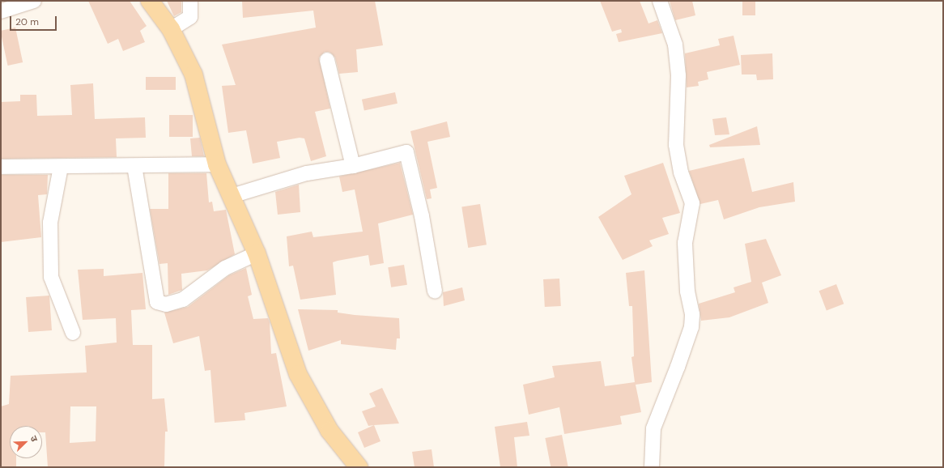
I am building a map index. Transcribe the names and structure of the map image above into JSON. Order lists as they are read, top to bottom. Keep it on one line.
{"scale_bar":"20 m","north":"top right"}
